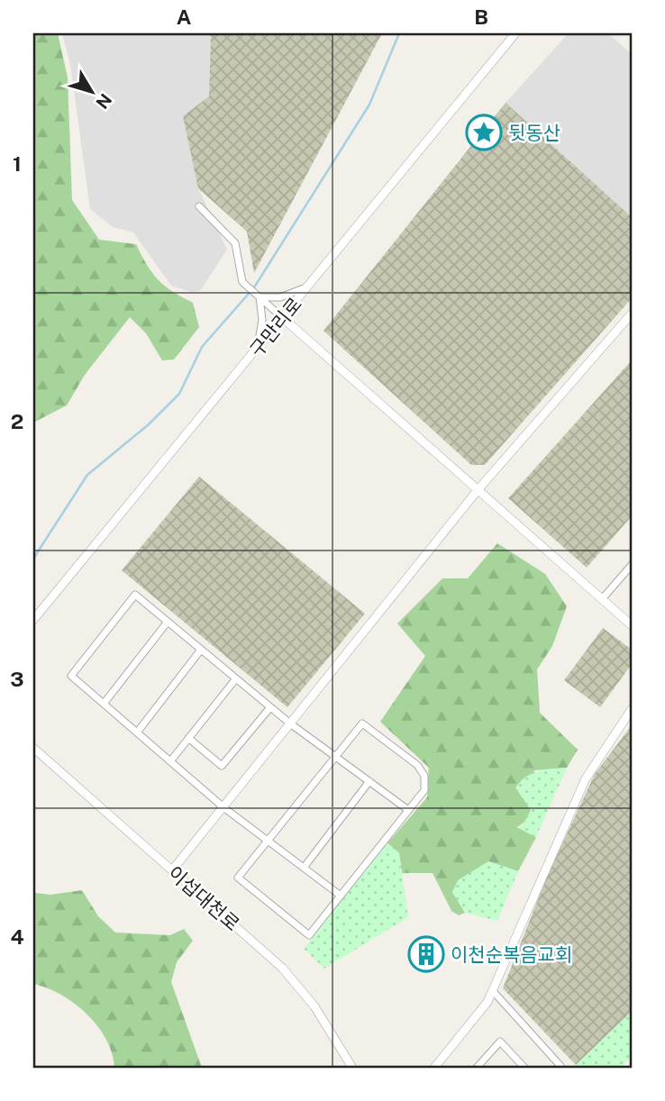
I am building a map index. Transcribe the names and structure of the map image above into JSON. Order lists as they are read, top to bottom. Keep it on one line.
{"streets":{"street":["구만리로","이섭대천로"]},"places":{"place":["뒷동산"],"building":["이천순복음교회"]},"north":"bottom right","grid":{"columns":["A","B"],"rows":["1","2","3","4"]}}
